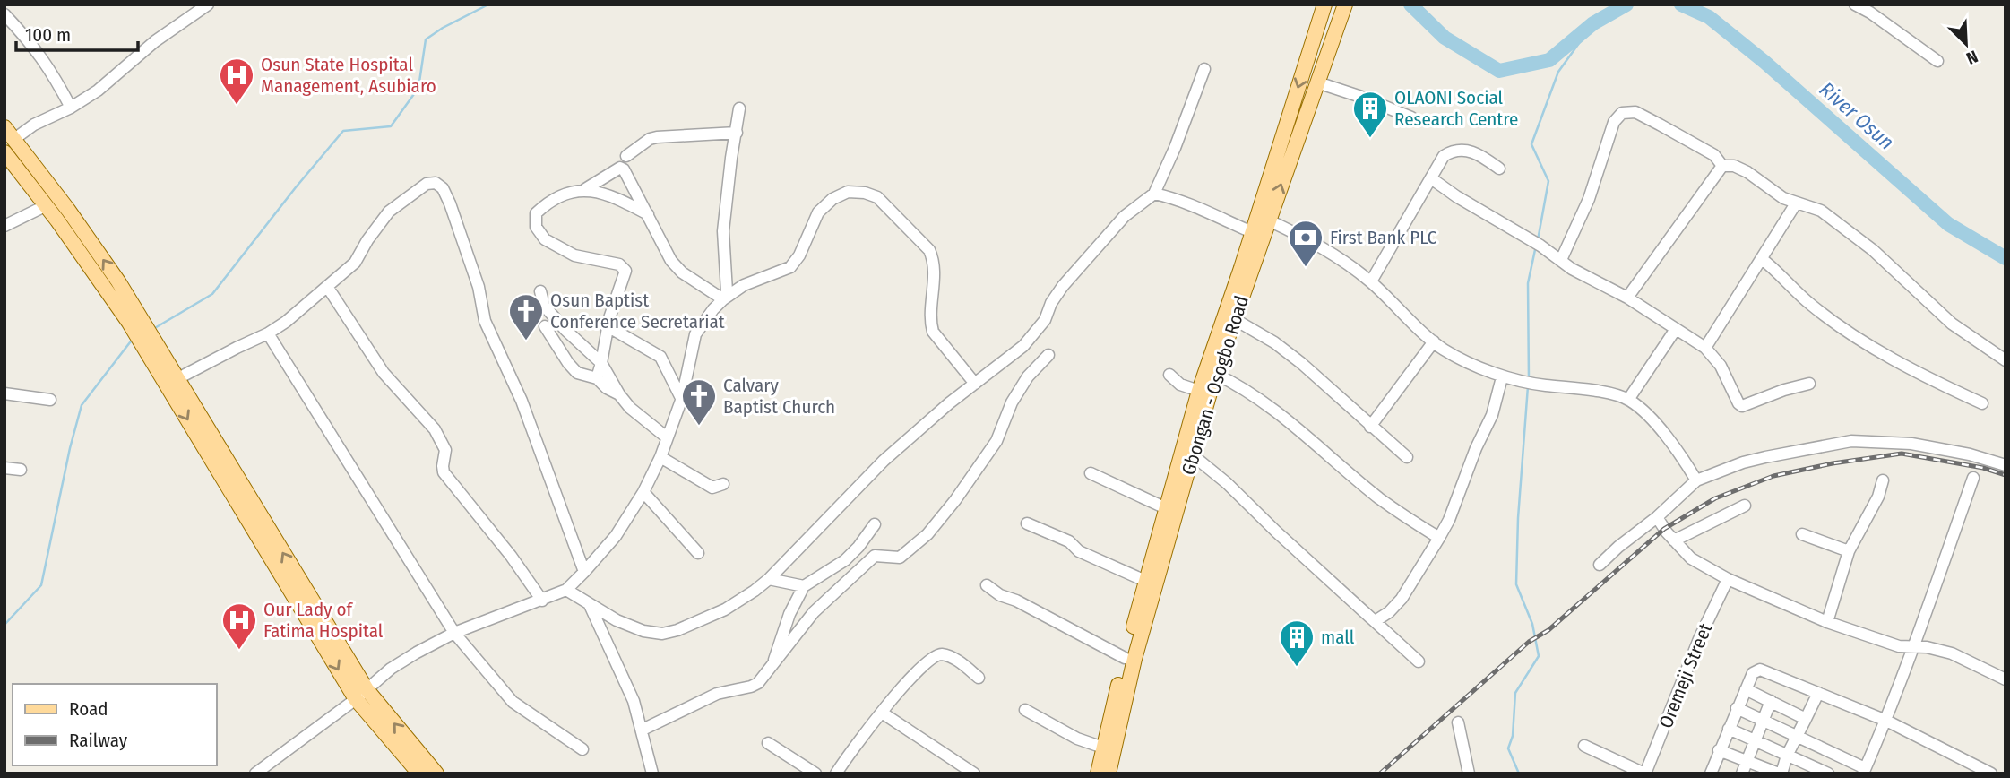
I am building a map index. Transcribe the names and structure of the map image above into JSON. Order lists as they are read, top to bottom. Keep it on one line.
{"streets":{"main road":["Gbongan - Osogbo Road"],"street":["Oremeji Street"]},"water":["River Osun"],"places":{"hospital":["Osun State Hospital Management, Asubiaro","Our Lady of Fatima Hospital"],"building":["OLAONI Social Research Centre","mall"],"bank":["First Bank PLC"],"church":["Osun Baptist Conference Secretariat","Calvary Baptist Church"]},"legend":["Road","Railway"],"scale_bar":"100 m","north":"bottom right"}
